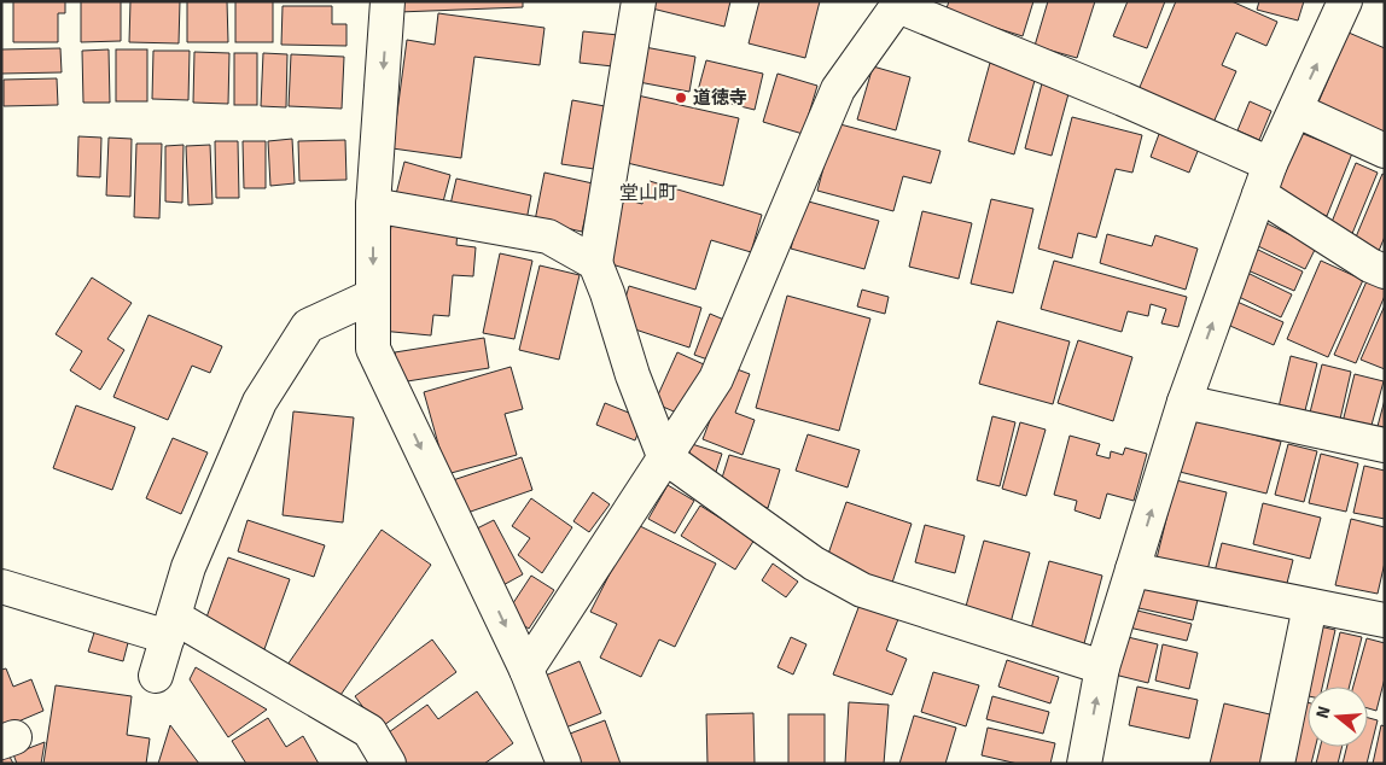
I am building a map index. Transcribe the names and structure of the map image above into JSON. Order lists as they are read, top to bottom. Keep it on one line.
{"districts":["堂山町"],"places":["道徳寺"],"north":"left"}
